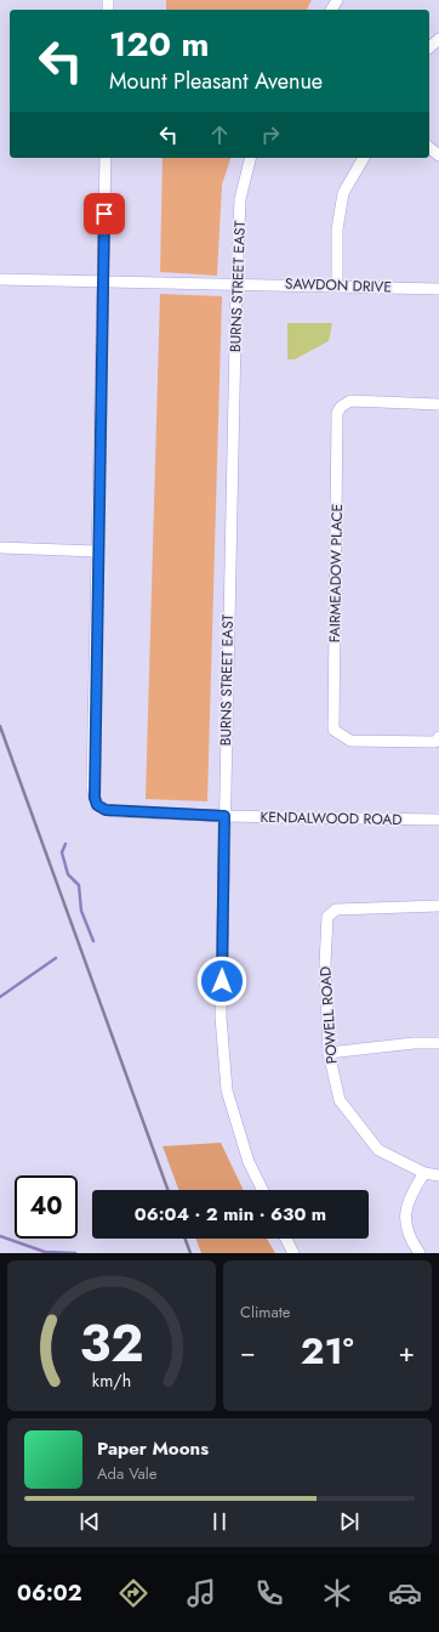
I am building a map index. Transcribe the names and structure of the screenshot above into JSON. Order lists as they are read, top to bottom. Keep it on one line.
{"streets":{"street":["SAWDON DRIVE","BURNS STREET EAST","FAIRMEADOW PLACE","KENDALWOOD ROAD","POWELL ROAD"]},"crossings":[["SAWDON DRIVE","BURNS STREET EAST"],["SAWDON DRIVE","KENDALWOOD ROAD"],["BURNS STREET EAST","KENDALWOOD ROAD"]],"page":{"turn":["120 m","Mount Pleasant Avenue"],"limit":"40","trip":"06:04 · 2 min · 630 m","tile":"Climate","heat":["−","21°","+"],"song":["Paper Moons","Ada Vale"],"tabs":"06:02","gauge":["32","km/h"]}}
